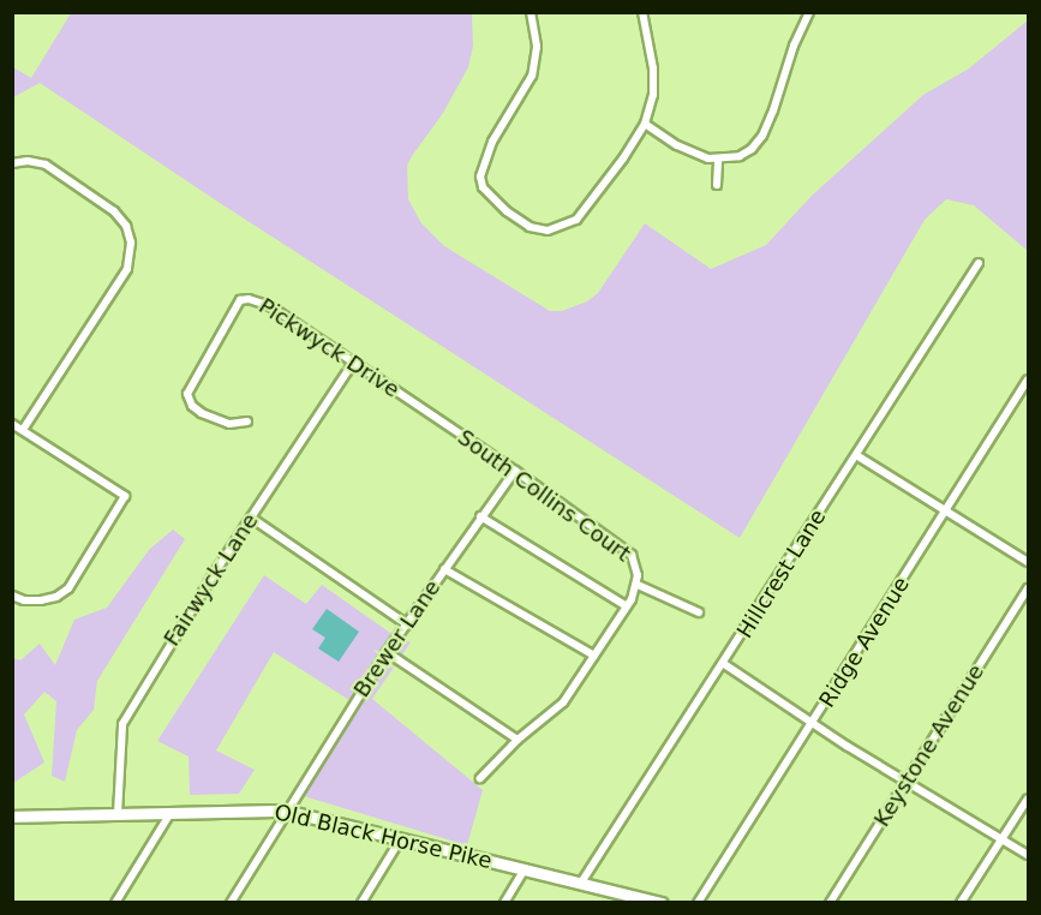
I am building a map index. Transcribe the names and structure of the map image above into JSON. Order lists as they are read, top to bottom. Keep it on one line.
{"streets":{"street":["Pickwyck Drive","South Collins Court","Hillcrest Lane","Fairwyck Lane","Brewer Lane","Ridge Avenue","Keystone Avenue","Old Black Horse Pike"]},"crossings":[["Pickwyck Drive","South Collins Court"],["Pickwyck Drive","Fairwyck Lane"],["South Collins Court","Brewer Lane"],["Hillcrest Lane","Old Black Horse Pike"],["Fairwyck Lane","Old Black Horse Pike"],["Brewer Lane","Old Black Horse Pike"]]}
